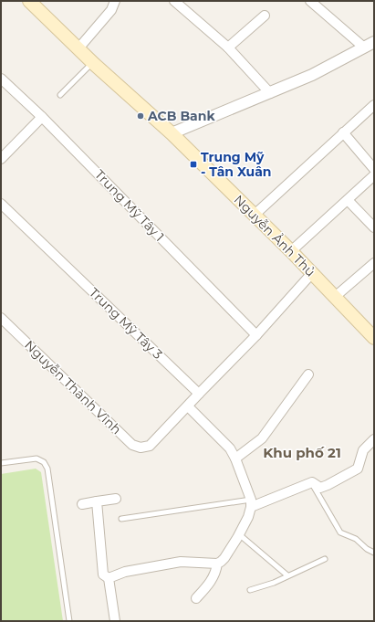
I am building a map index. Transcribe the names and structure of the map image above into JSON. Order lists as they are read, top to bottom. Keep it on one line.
{"streets":{"main road":["Nguyễn Ảnh Thủ"],"street":["Trung Mỹ Tây 1","Trung Mỹ Tây 3","Nguyễn Thành Vĩnh"]},"districts":["Khu phố 21"],"places":{"other":["ACB Bank"],"transit":["Trung Mỹ - Tân Xuân"]}}
